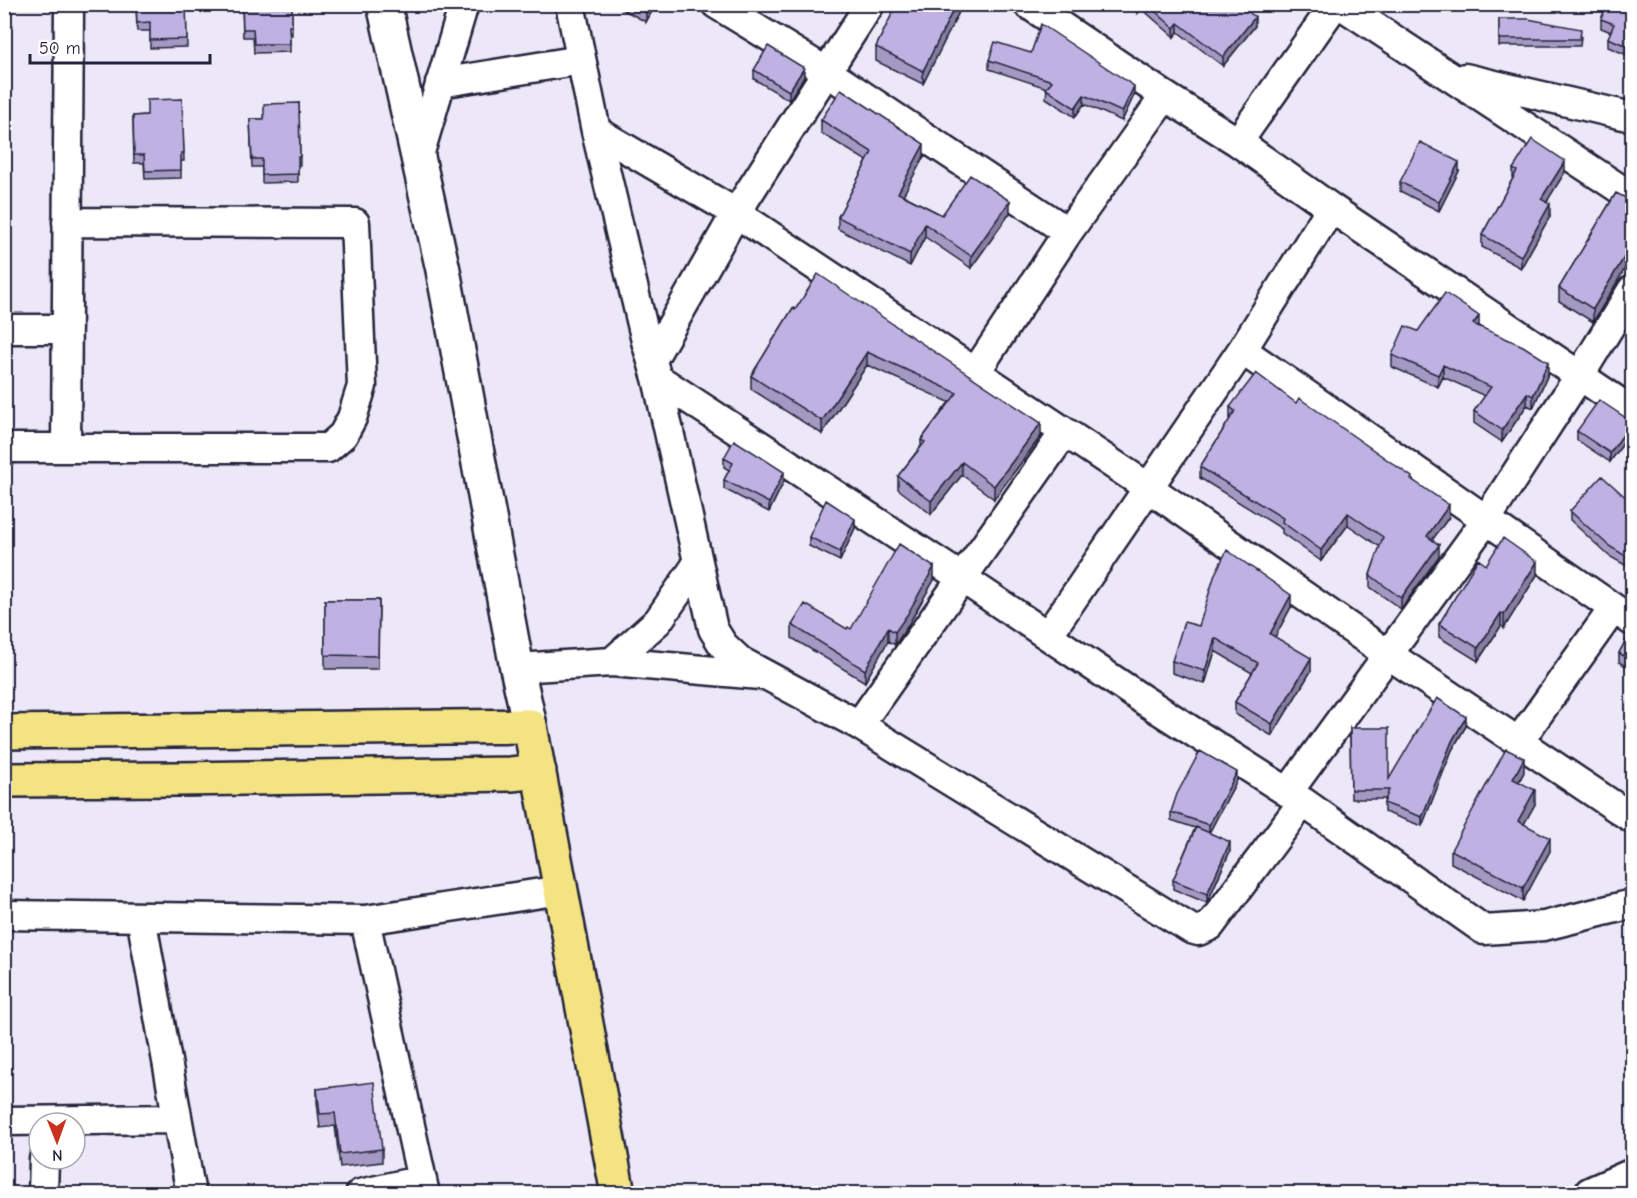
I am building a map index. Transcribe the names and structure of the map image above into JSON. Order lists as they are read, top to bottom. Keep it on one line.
{"scale_bar":"50 m","north":"bottom"}
